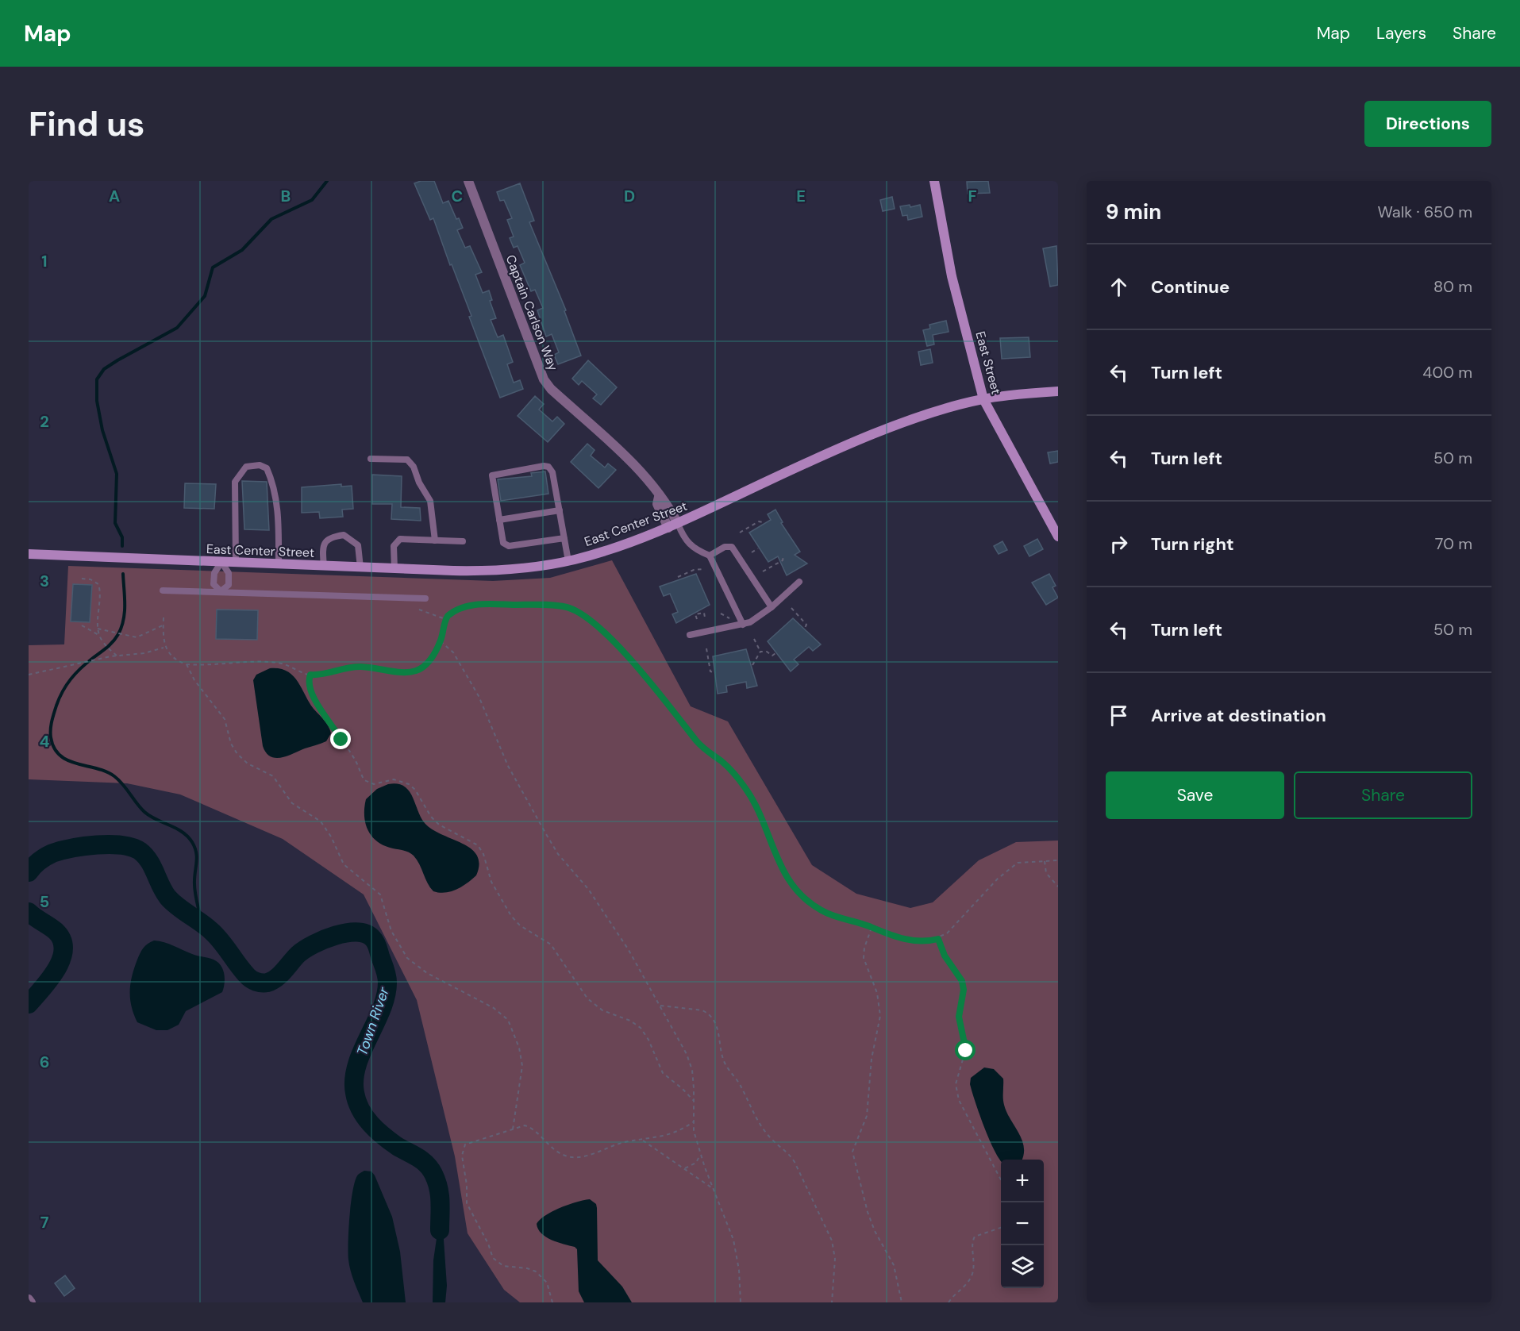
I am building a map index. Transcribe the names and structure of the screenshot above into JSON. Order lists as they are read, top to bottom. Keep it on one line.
{"streets":{"main road":["East Street","East Center Street"],"street":["Captain Carlson Way"]},"crossings":[["Captain Carlson Way","East Center Street"],["East Street","East Center Street"]],"water":["Town River"],"page":{"header":"Map","nav":["Map","Layers","Share"],"buttons":["Directions",["Save","Share"]],"title":"Find us","heading":["9 min","Walk · 650 m"],"list":[["Continue","80 m"],["Turn left","400 m"],["Turn left","50 m"],["Turn right","70 m"],["Turn left","50 m"],"Arrive at destination"],"map_buttons":["+","−"]},"grid":{"columns":["A","B","C","D","E","F"],"rows":["1","2","3","4","5","6","7"]}}
